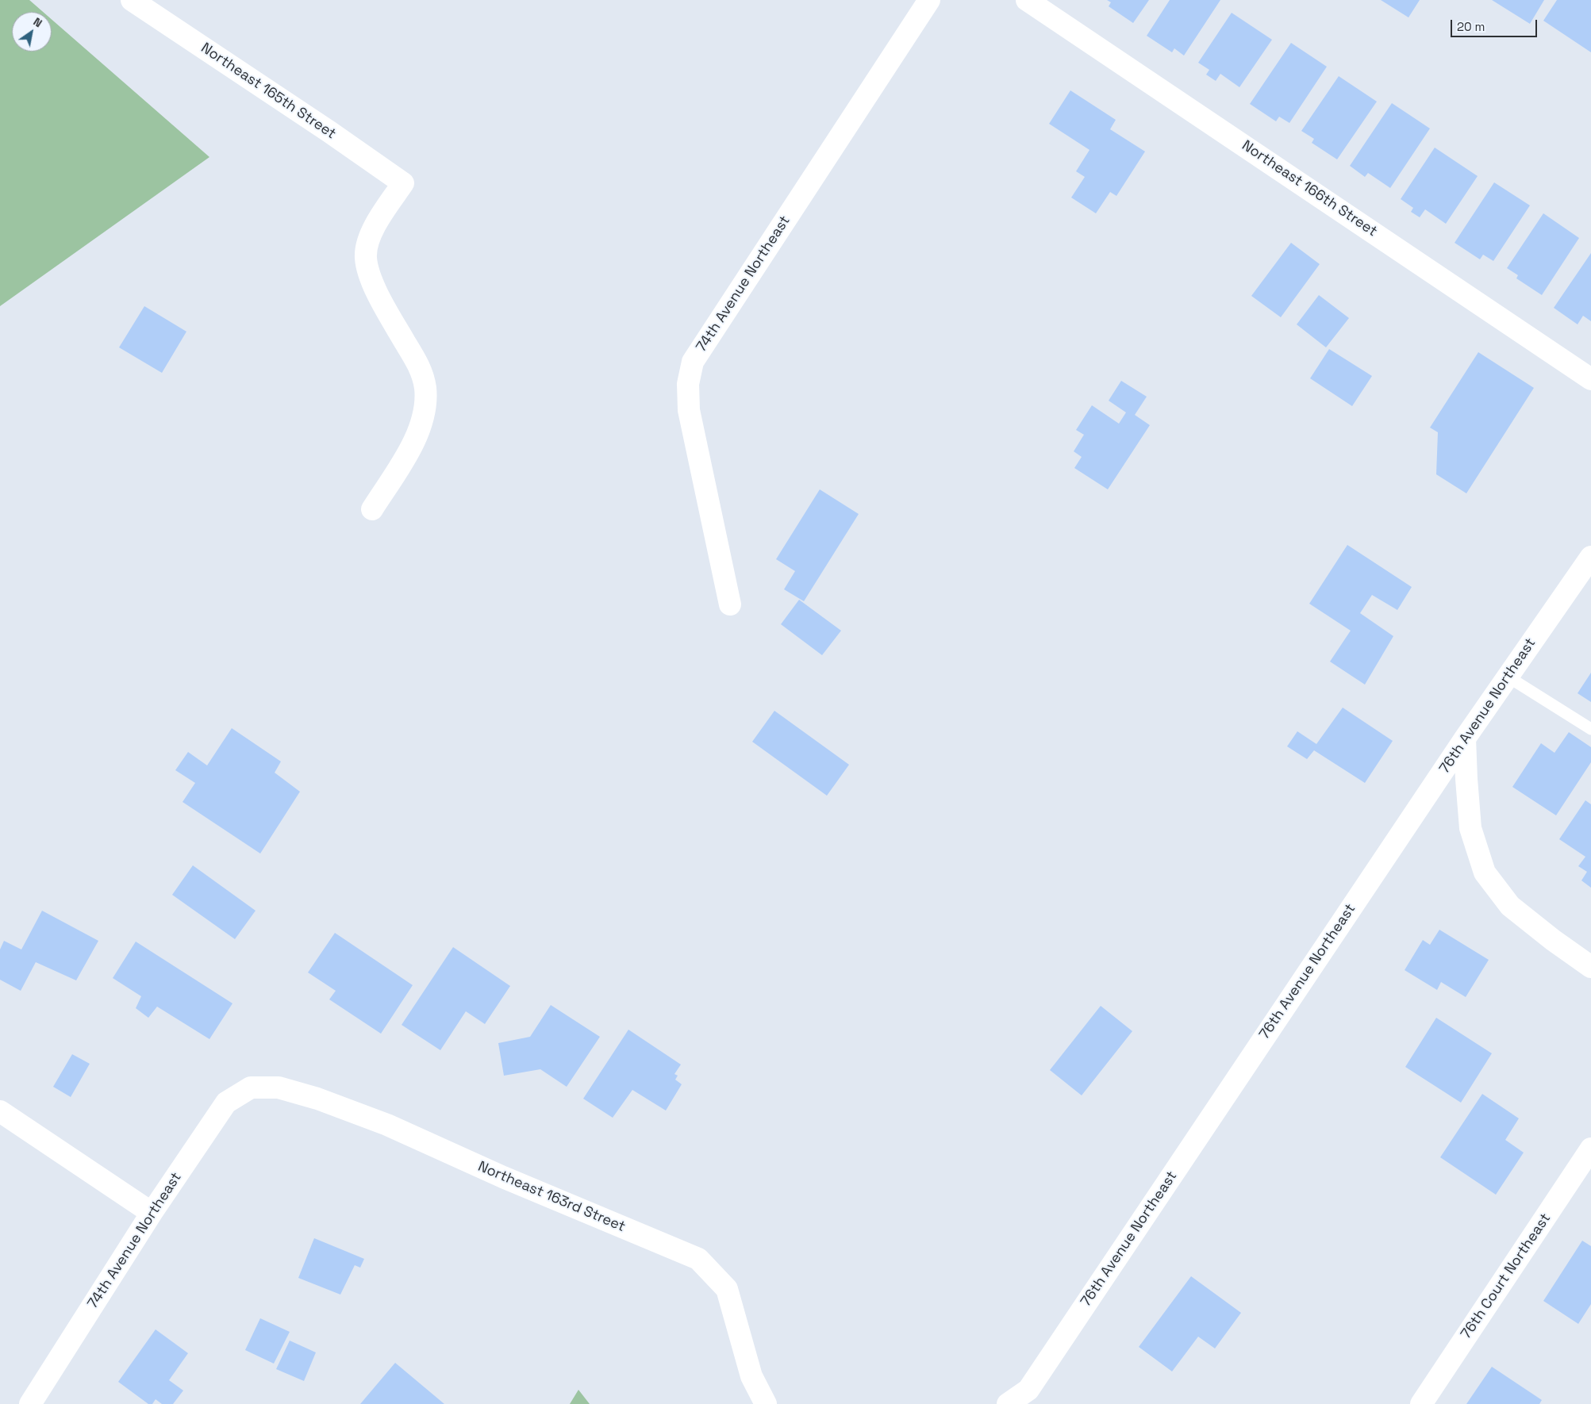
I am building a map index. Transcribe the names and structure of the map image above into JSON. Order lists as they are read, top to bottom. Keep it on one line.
{"streets":{"street":["Northeast 165th Street","Northeast 166th Street","74th Avenue Northeast","76th Avenue Northeast","Northeast 163rd Street","76th Court Northeast"]},"crossings":[["74th Avenue Northeast","Northeast 163rd Street"]],"scale_bar":"20 m","north":"top right"}
